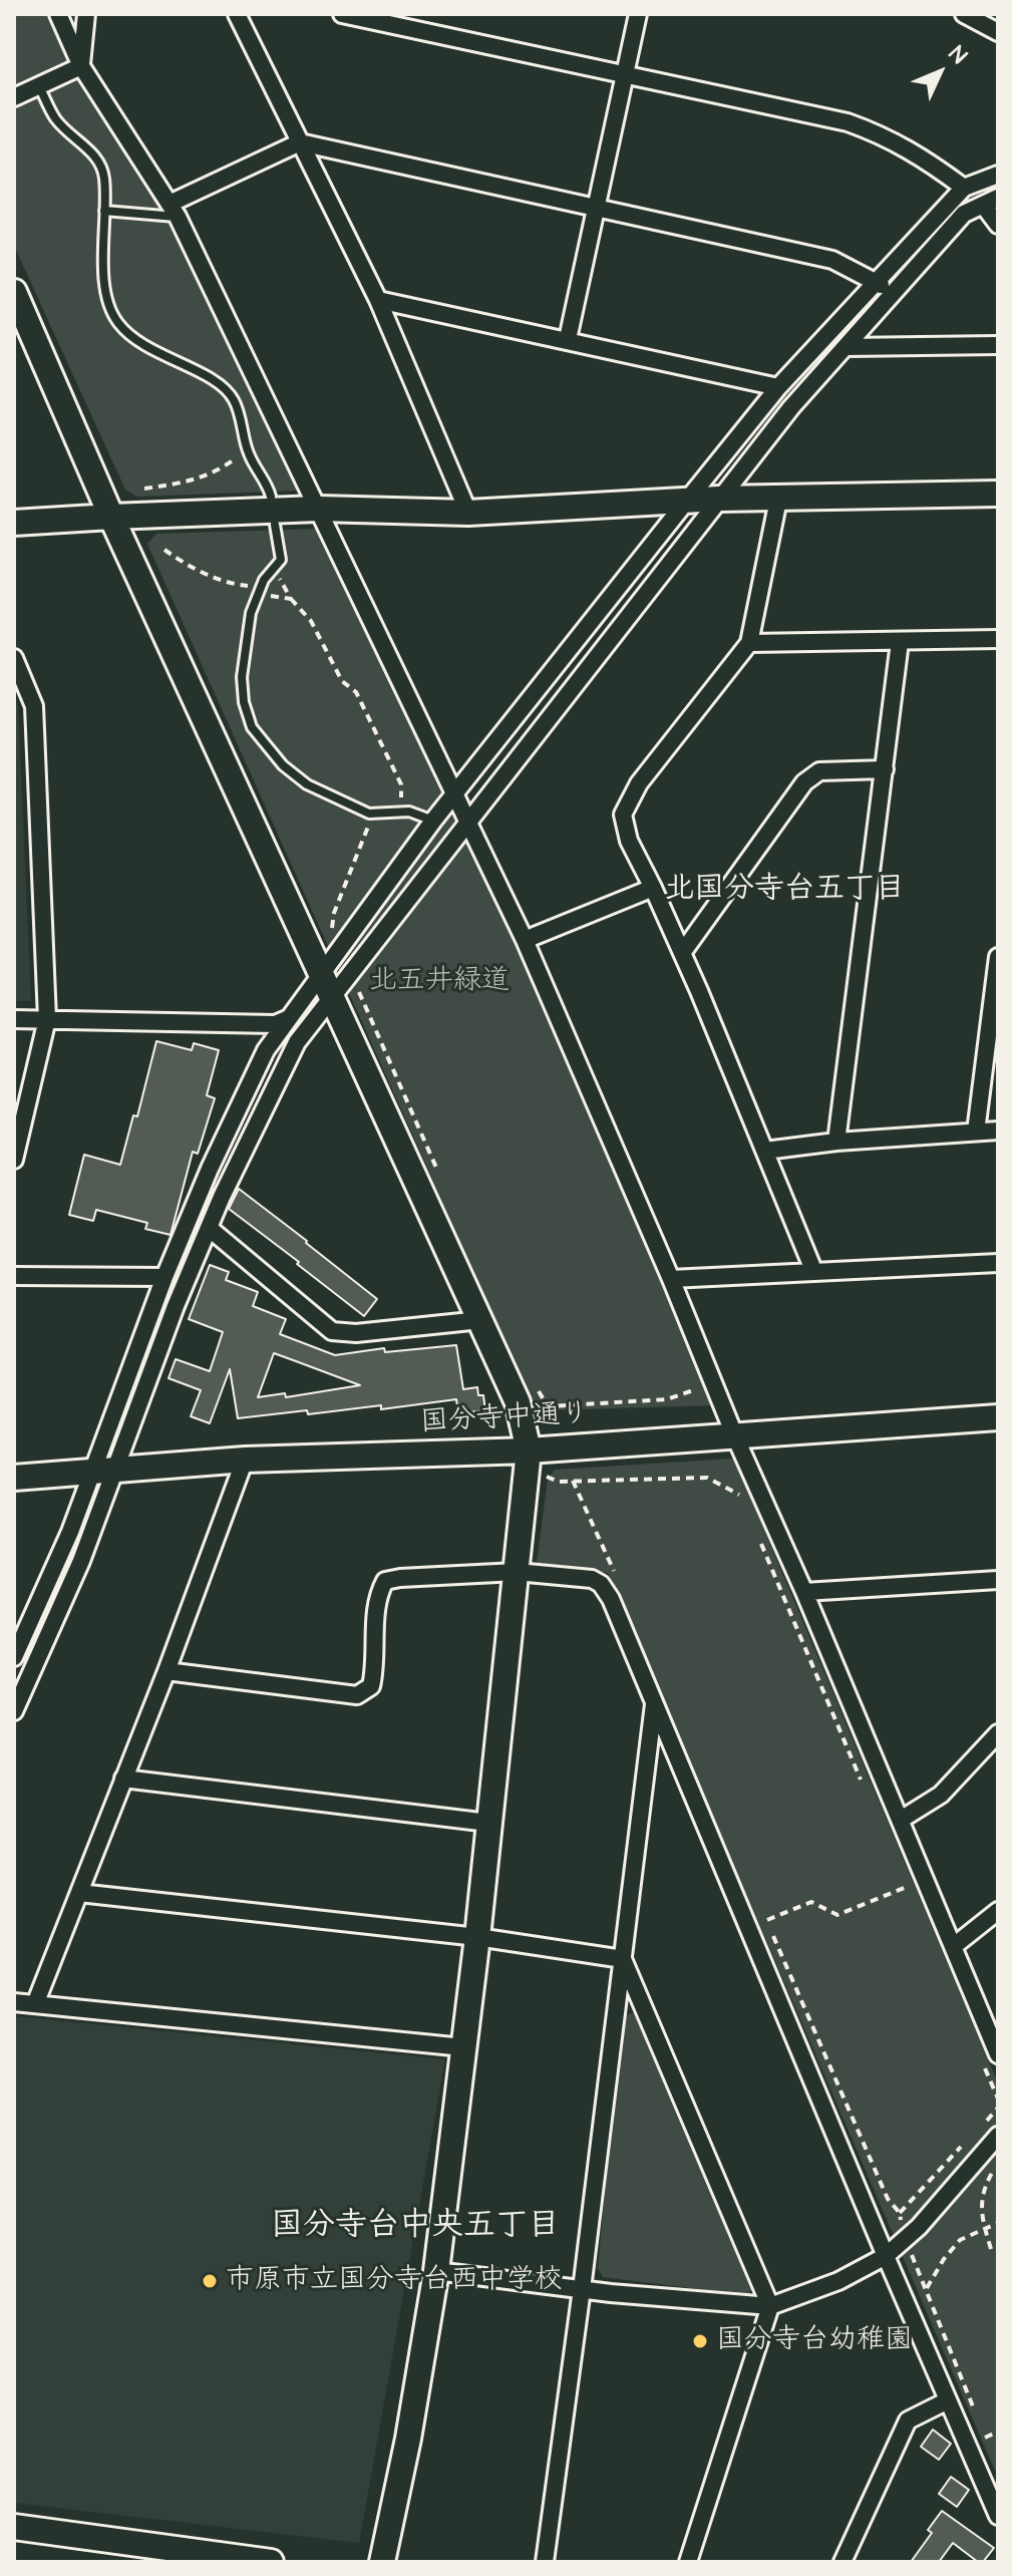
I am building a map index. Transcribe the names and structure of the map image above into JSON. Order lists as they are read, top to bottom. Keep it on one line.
{"streets":{"street":["国分寺中通り"]},"districts":["北国分寺台五丁目","国分寺台中央五丁目"],"parks":["北五井緑道"],"places":["市原市立国分寺台西中学校","国分寺台幼稚園"],"north":"top right"}
